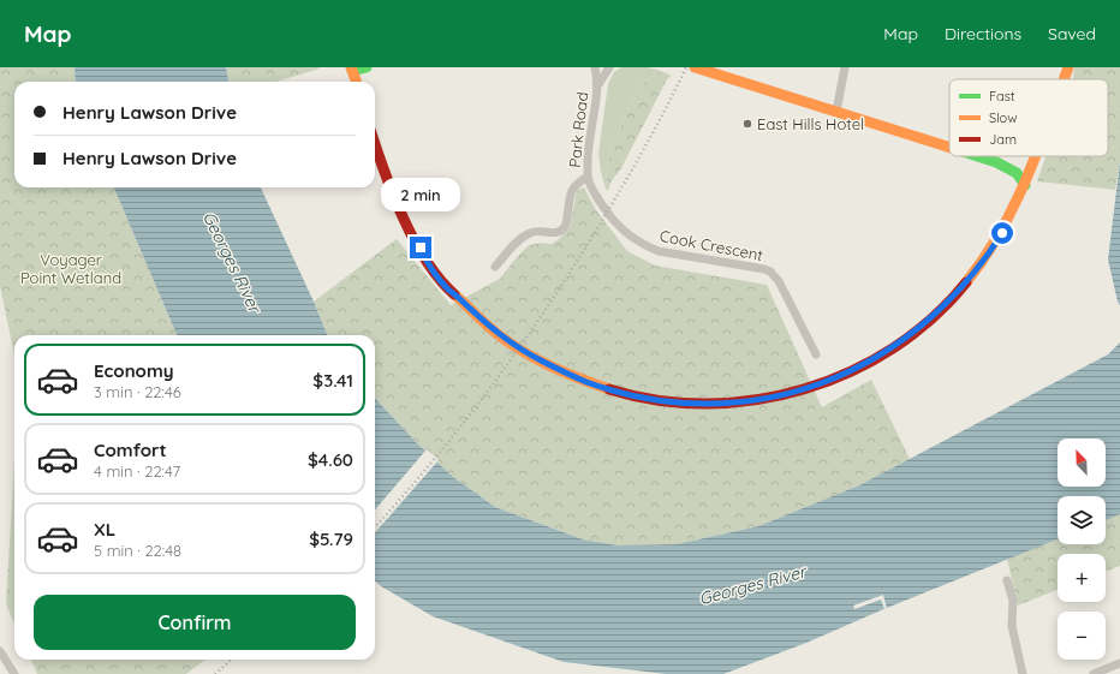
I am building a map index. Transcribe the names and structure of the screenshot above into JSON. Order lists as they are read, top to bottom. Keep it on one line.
{"streets":{"street":["Park Road","Cook Crescent"]},"crossings":[["Park Road","Cook Crescent"]],"water":["Georges River"],"parks":["Voyager Point Wetland"],"places":["East Hills Hotel"],"legend":["Fast","Slow","Jam"],"north":"top left","page":{"header":"Map","nav":["Map","Directions","Saved"],"banner":["Henry Lawson Drive","Henry Lawson Drive"],"bubble":"2 min","list":[{"name":"Economy","note":"3 min · 22:46","value":"$3.41"},{"name":"Comfort","note":"4 min · 22:47","value":"$4.60"},{"name":"XL","note":"5 min · 22:48","value":"$5.79"}],"map_buttons":["+","−"],"buttons":"Confirm"}}
